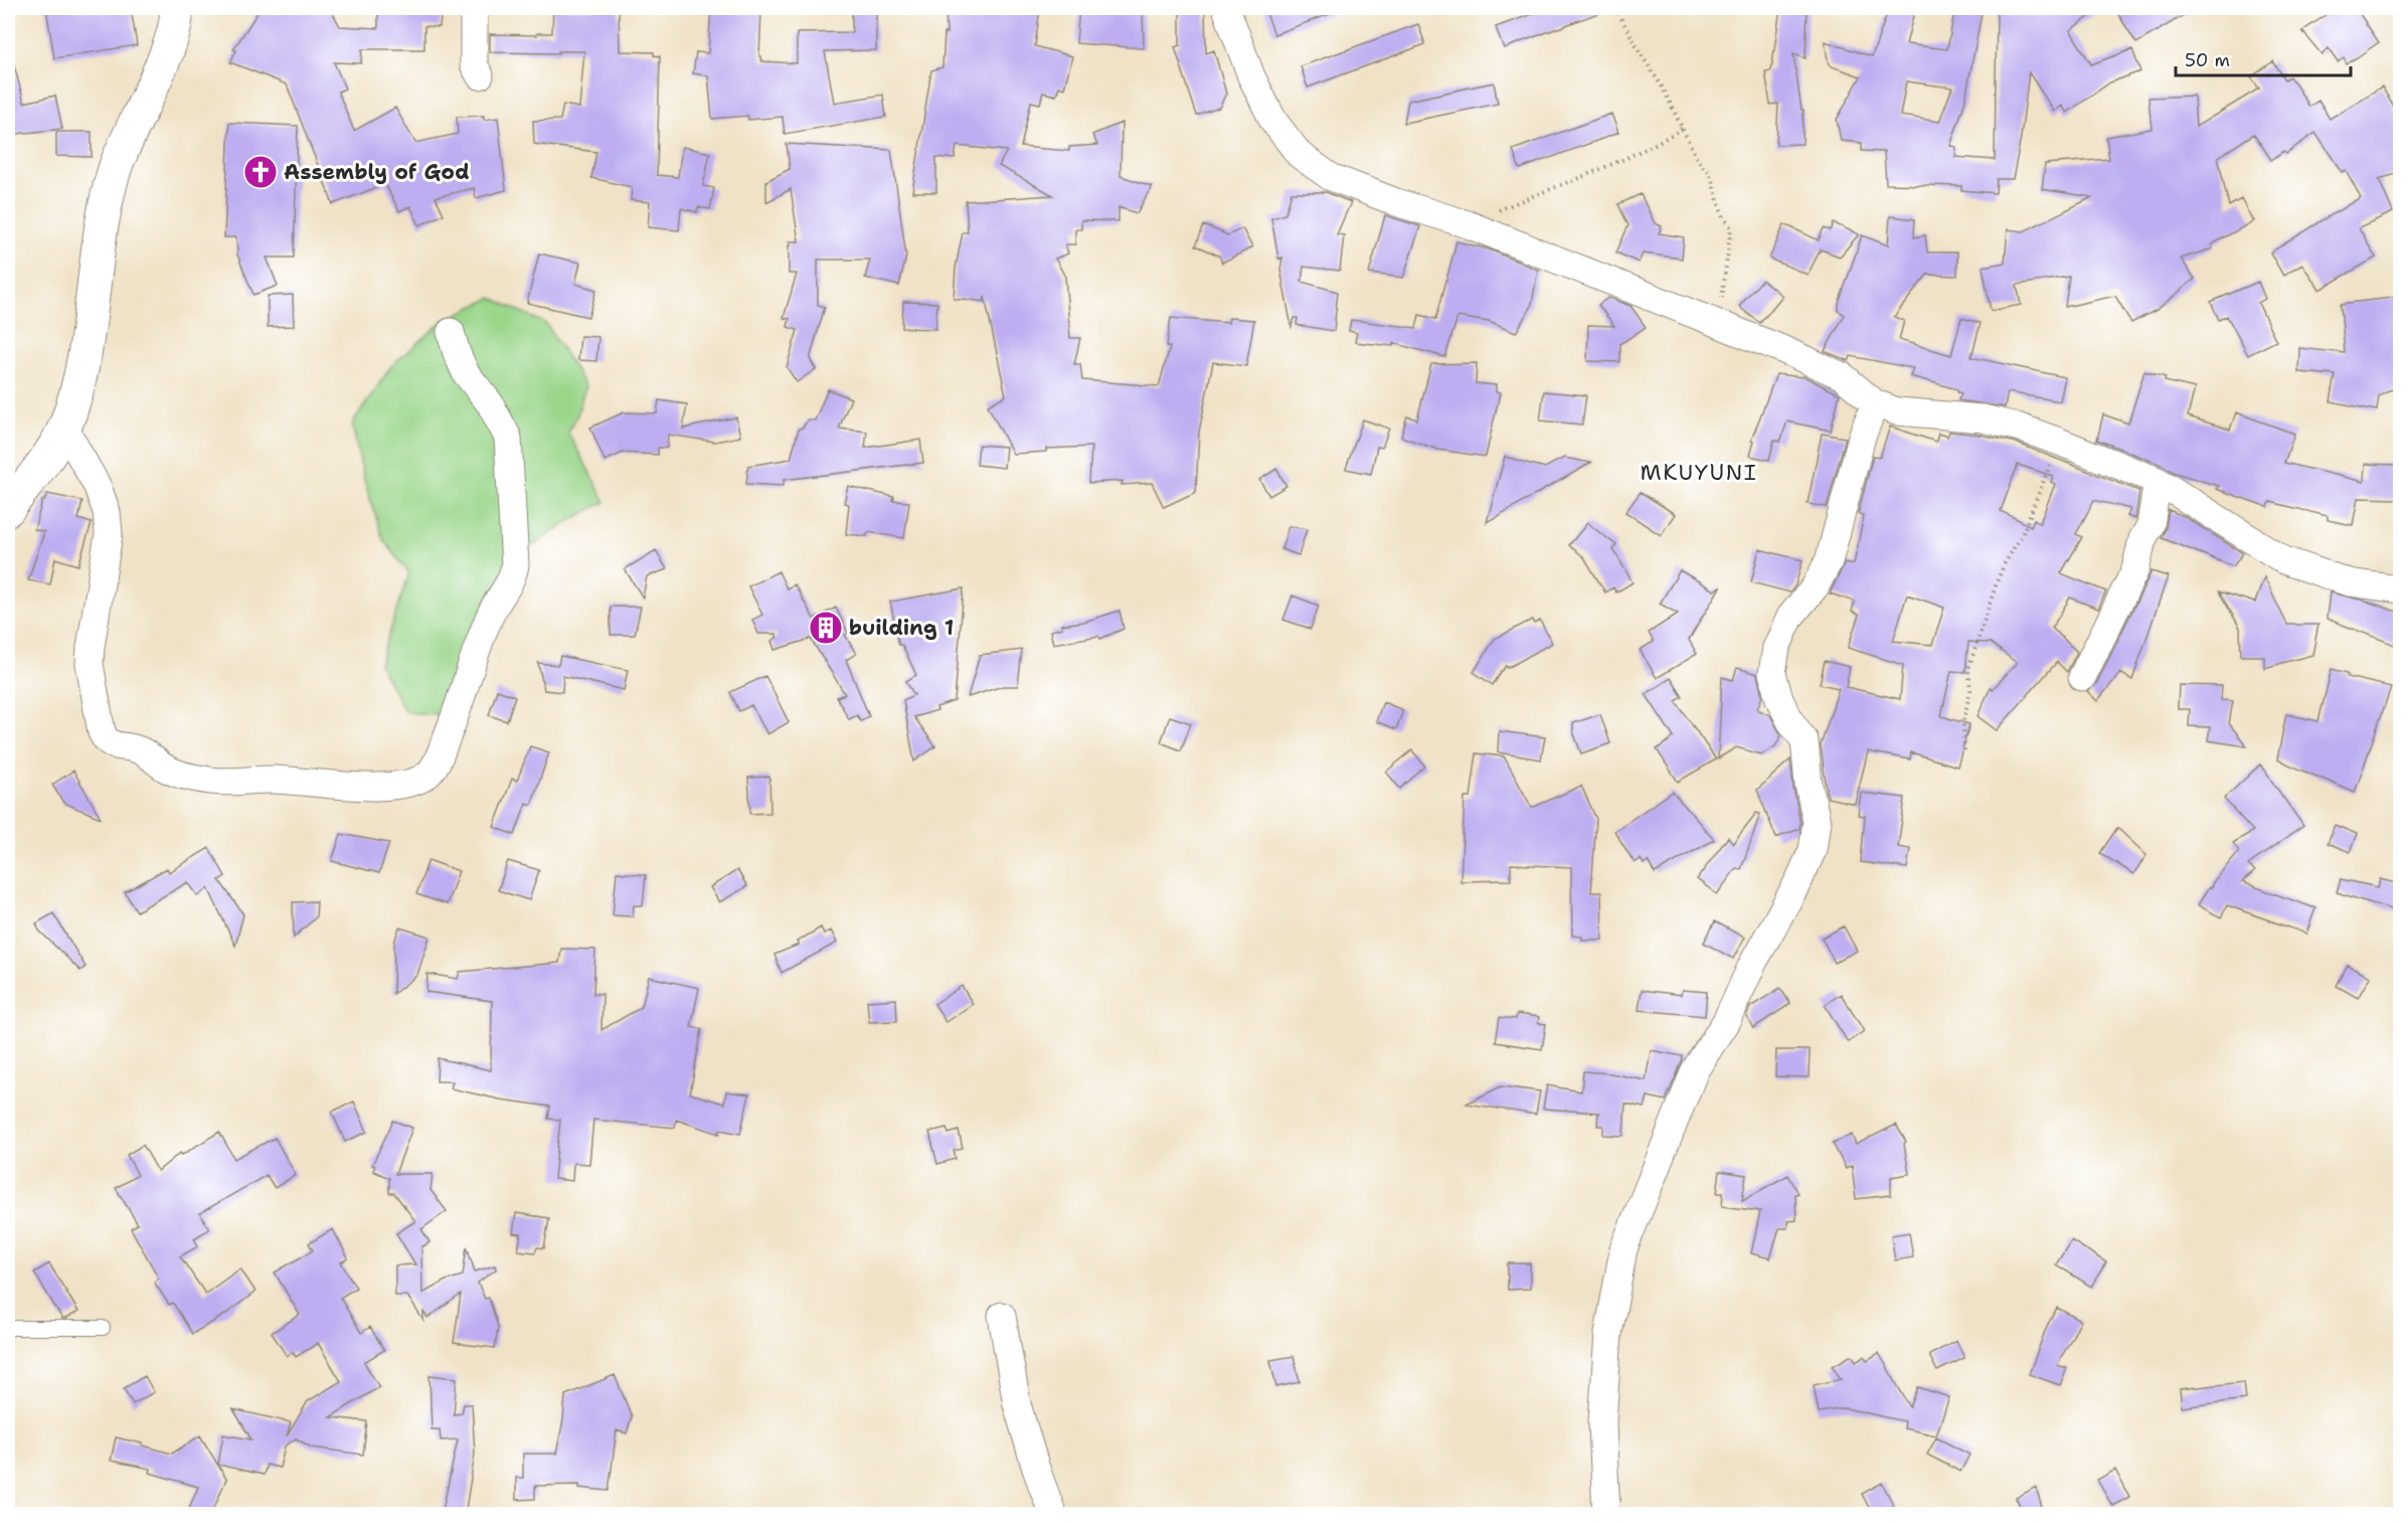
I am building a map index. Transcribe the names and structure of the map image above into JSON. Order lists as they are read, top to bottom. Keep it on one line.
{"districts":["MKUYUNI"],"places":{"church":["Assembly of God"],"building":["building 1"]},"scale_bar":"50 m"}
